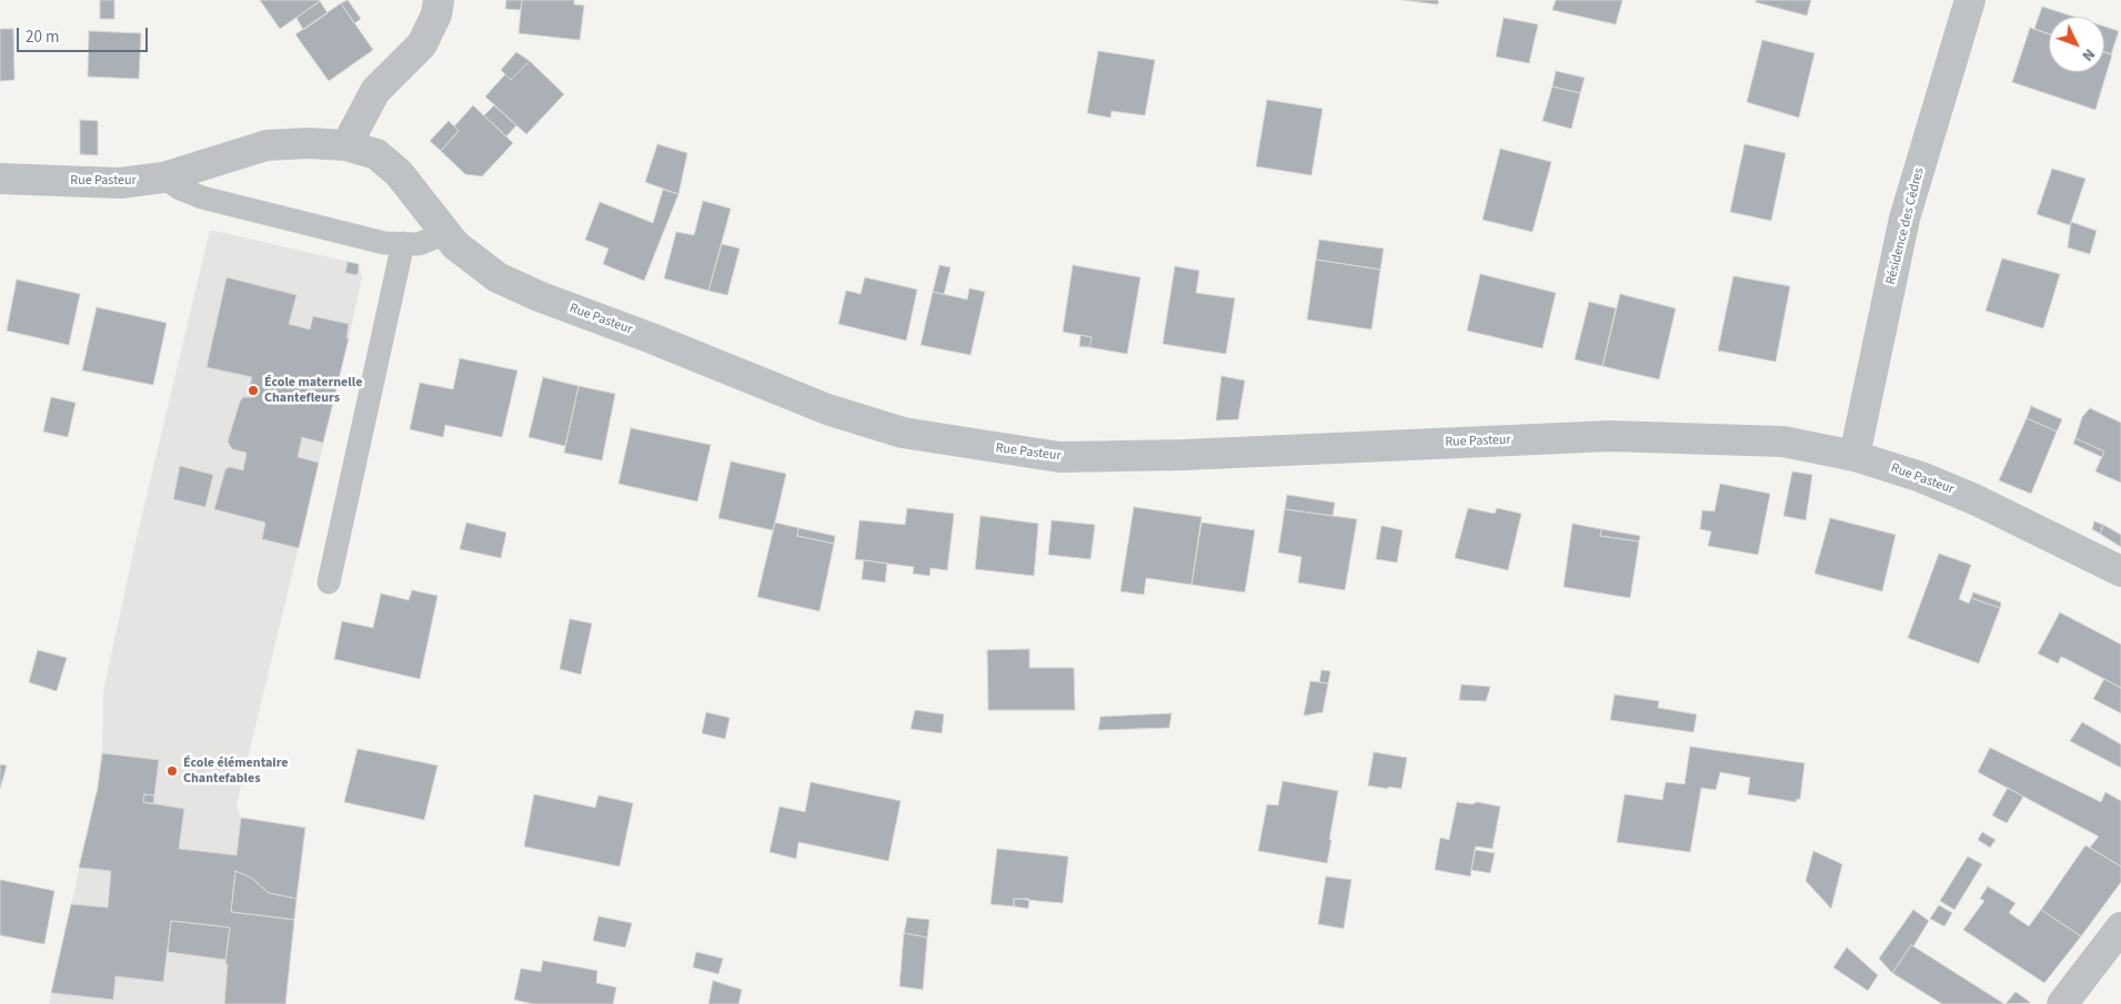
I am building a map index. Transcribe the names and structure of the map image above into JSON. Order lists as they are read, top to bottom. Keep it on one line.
{"streets":{"street":["Rue Pasteur","Résidence des Cèdres"]},"crossings":[["Rue Pasteur","Résidence des Cèdres"]],"places":["École maternelle Chantefleurs","École élémentaire Chantefables"],"scale_bar":"20 m","north":"bottom right"}
